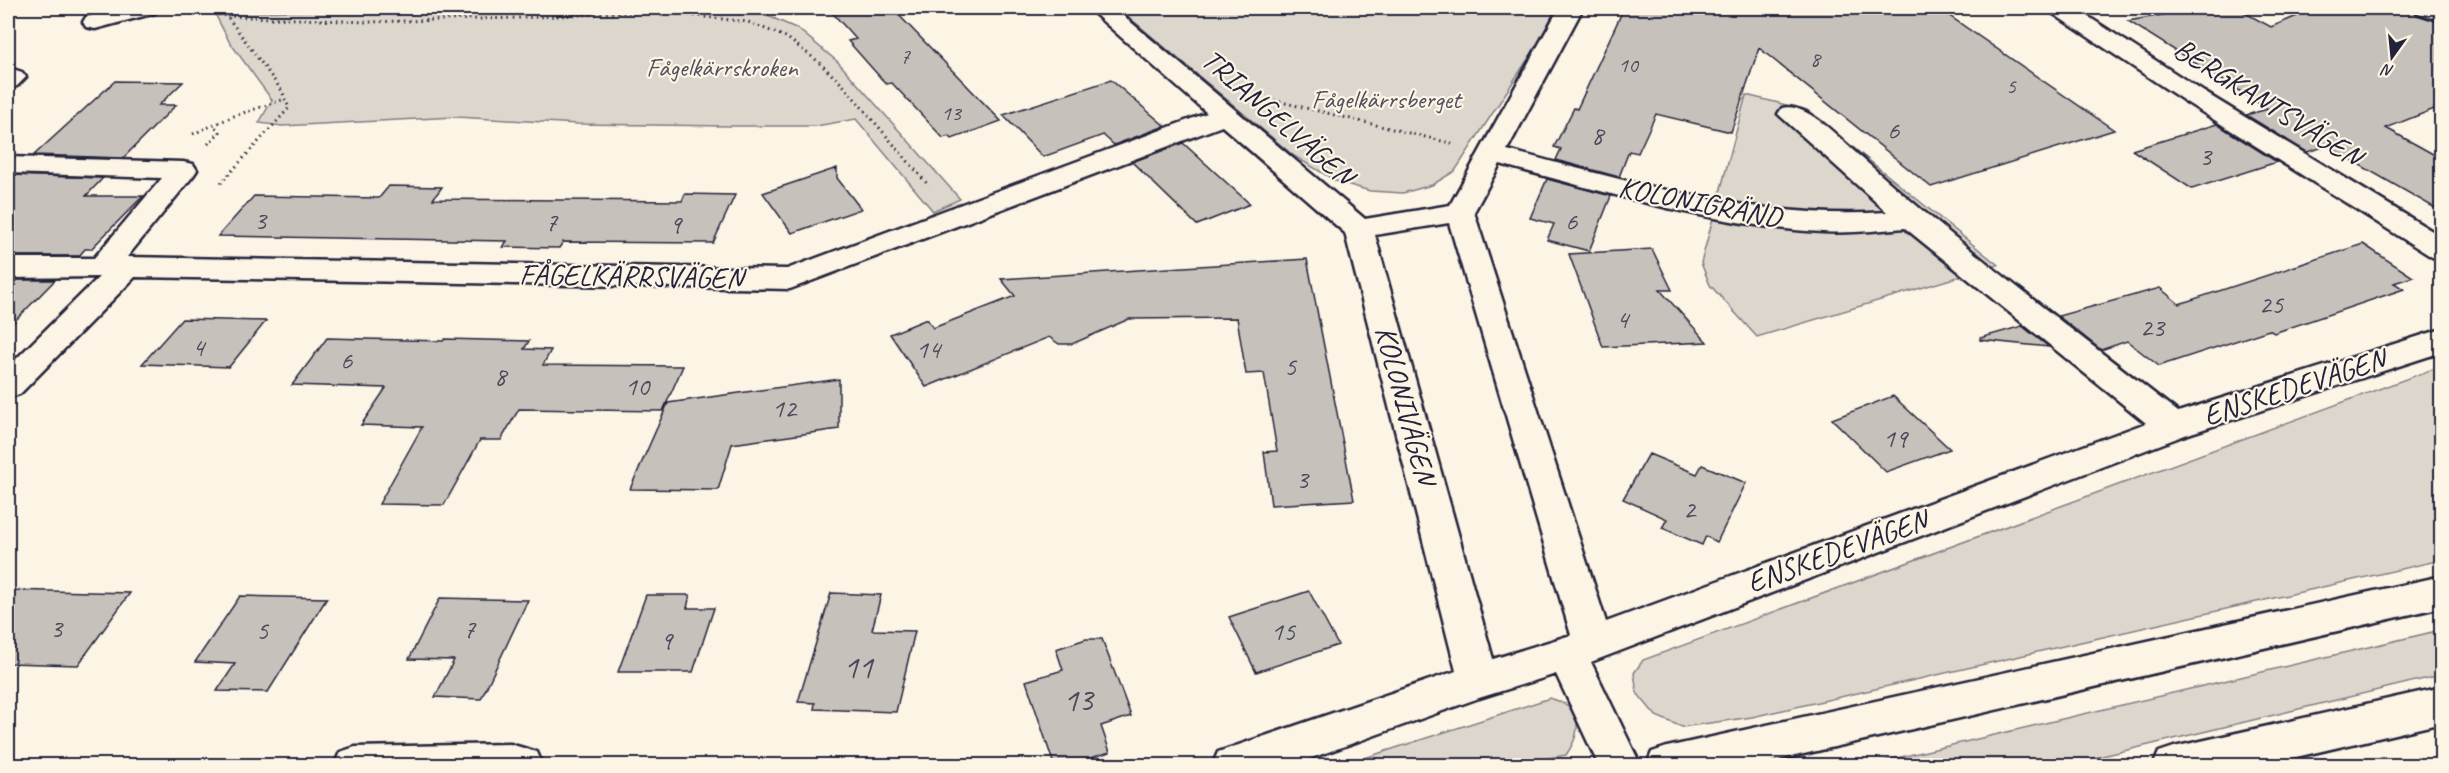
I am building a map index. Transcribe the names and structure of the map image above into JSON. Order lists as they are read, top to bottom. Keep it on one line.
{"streets":{"street":["BERGKANTSVÄGEN","TRIANGELVÄGEN","KOLONIGRÄND","FÅGELKÄRRSVÄGEN","ENSKEDEVÄGEN","KOLONIVÄGEN"]},"crossings":[["TRIANGELVÄGEN","FÅGELKÄRRSVÄGEN"],["TRIANGELVÄGEN","KOLONIVÄGEN"],["ENSKEDEVÄGEN","KOLONIVÄGEN"]],"parks":["Fågelkärrskroken","Fågelkärrsberget"],"house_numbers":["7","8","10","5","13","6","8","3","3","6","7","9","25","4","23","4","14","6","5","8","10","12","19","3","2","3","7","5","15","9","11","13"],"north":"bottom"}
